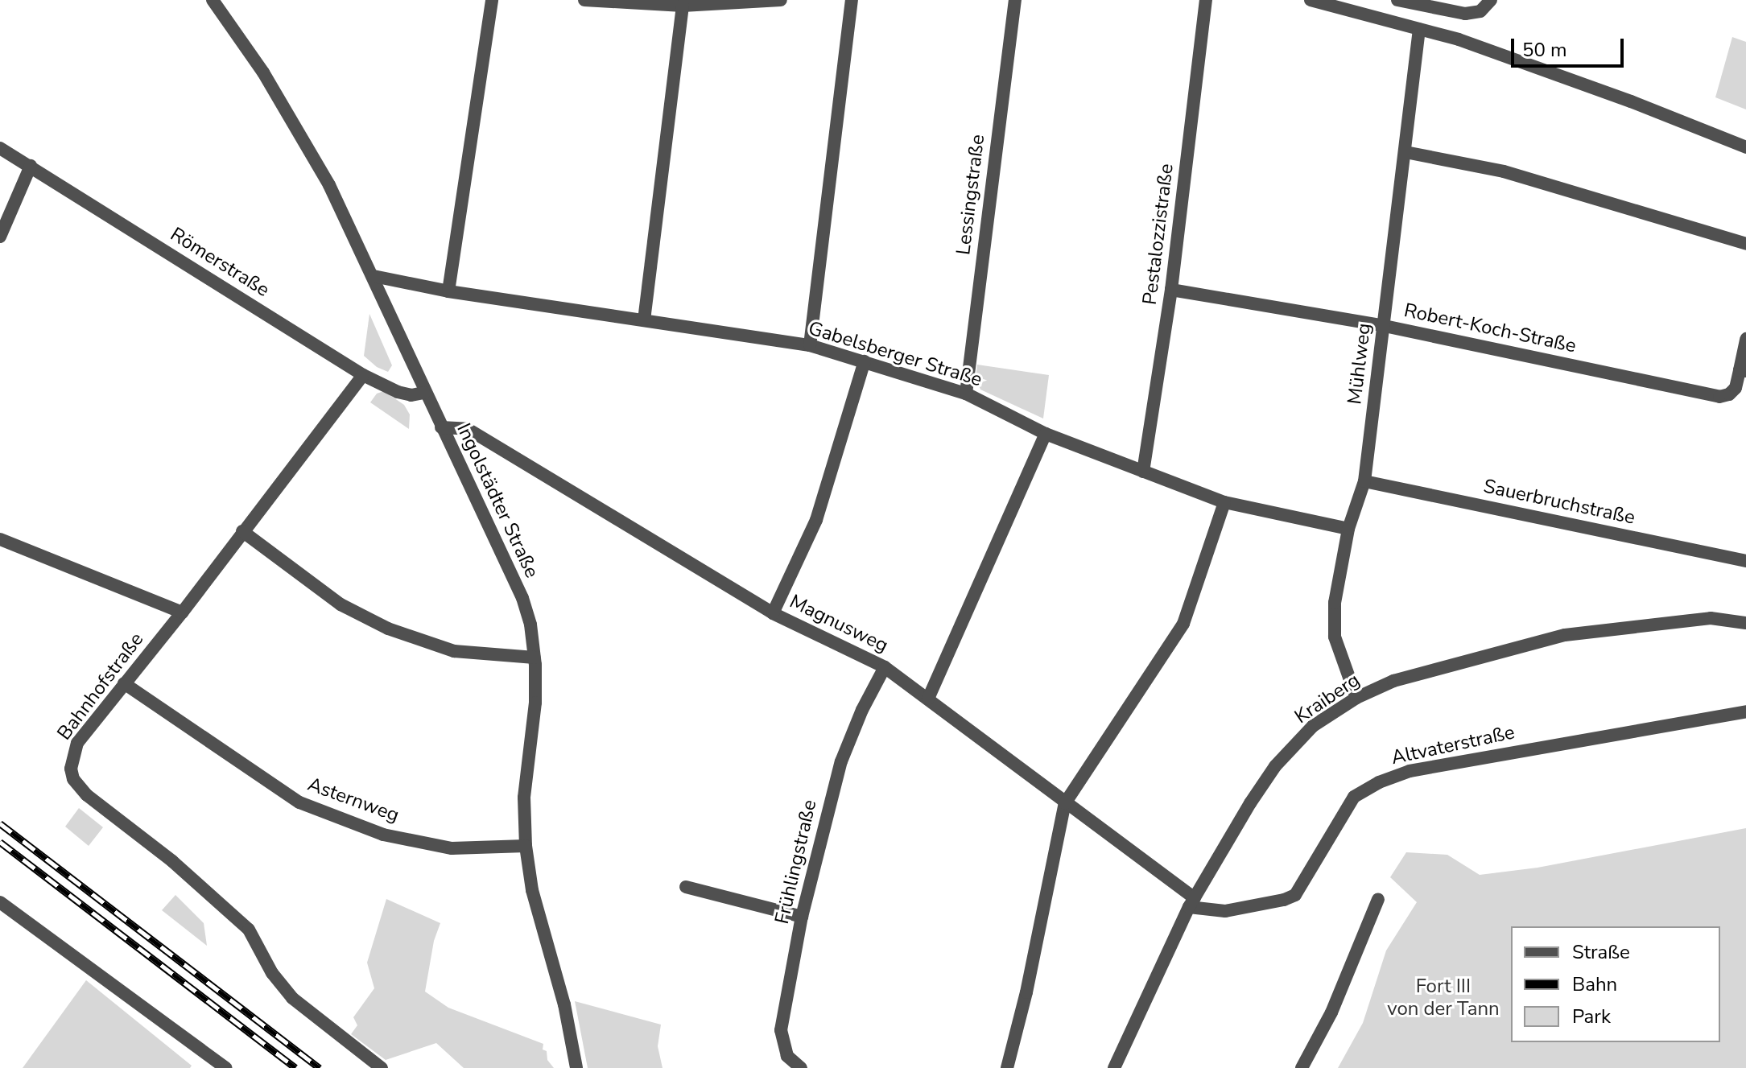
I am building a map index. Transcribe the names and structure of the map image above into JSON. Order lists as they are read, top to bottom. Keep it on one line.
{"streets":{"street":["Lessingstraße","Pestalozzistraße","Römerstraße","Robert-Koch-Straße","Gabelsberger Straße","Mühlweg","Ingolstädter Straße","Sauerbruchstraße","Magnusweg","Bahnhofstraße","Kraiberg","Altvaterstraße","Asternweg","Frühlingstraße"]},"crossings":[["Lessingstraße","Gabelsberger Straße"],["Pestalozzistraße","Robert-Koch-Straße"],["Pestalozzistraße","Gabelsberger Straße"],["Römerstraße","Ingolstädter Straße"],["Römerstraße","Bahnhofstraße"],["Robert-Koch-Straße","Mühlweg"],["Gabelsberger Straße","Mühlweg"],["Gabelsberger Straße","Ingolstädter Straße"],["Mühlweg","Sauerbruchstraße"],["Mühlweg","Kraiberg"],["Ingolstädter Straße","Magnusweg"],["Ingolstädter Straße","Asternweg"],["Magnusweg","Kraiberg"],["Magnusweg","Altvaterstraße"],["Magnusweg","Frühlingstraße"],["Bahnhofstraße","Asternweg"],["Kraiberg","Altvaterstraße"]],"parks":["Fort III von der Tann"],"legend":["Straße","Bahn","Park"],"scale_bar":"50 m"}
